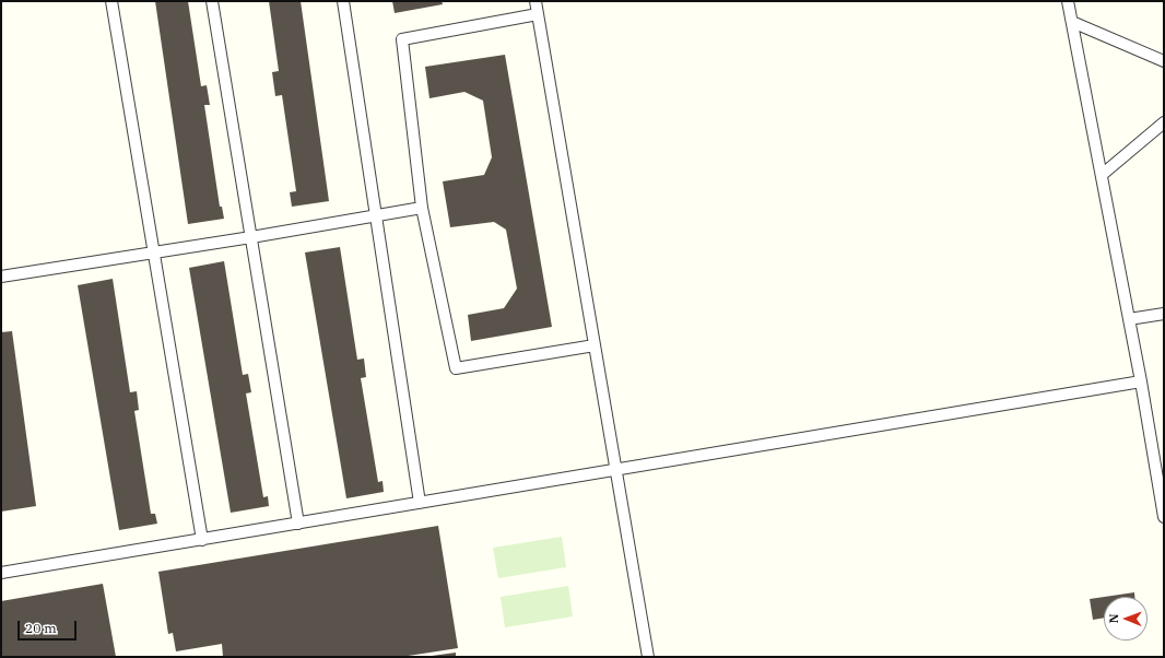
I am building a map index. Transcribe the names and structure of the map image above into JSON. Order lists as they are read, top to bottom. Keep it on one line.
{"scale_bar":"20 m","north":"left"}
